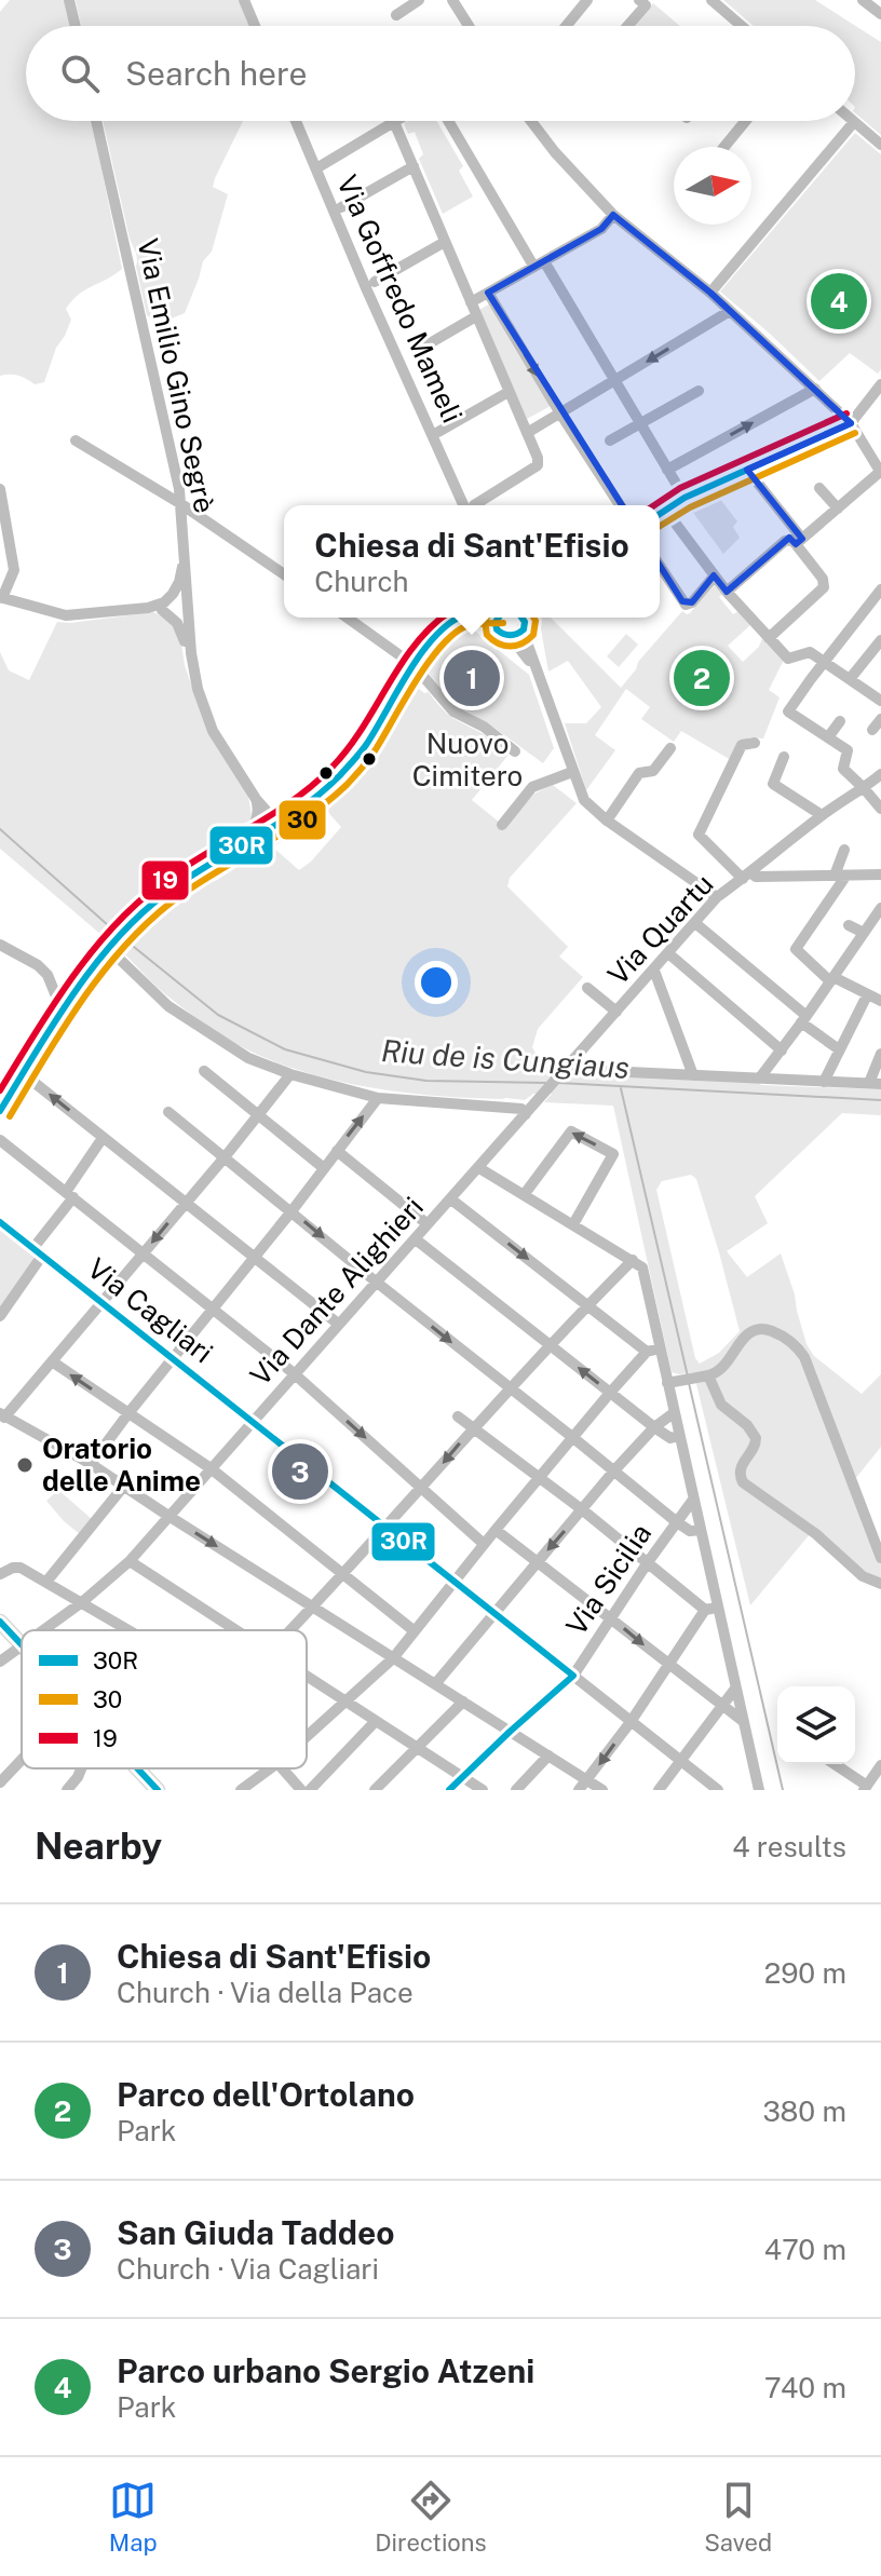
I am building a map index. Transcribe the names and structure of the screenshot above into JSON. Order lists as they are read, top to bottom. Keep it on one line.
{"streets":{"street":["Via Goffredo Mameli","Via Emilio Gino Segrè","Via Quartu","Via Dante Alighieri","Via Cagliari","Via Sicilia"]},"crossings":[["Via Quartu","Via Dante Alighieri"],["Via Dante Alighieri","Via Cagliari"],["Via Cagliari","Via Sicilia"]],"water":["Riu de is Cungiaus"],"parks":["Nuovo Cimitero"],"places":["Oratorio delle Anime"],"lines":["transit line 19","transit line 30R","transit line 30"],"legend":["30R","30","19"],"north":"right","page":{"search":"Search here","pins":["4","1","2","3"],"popup":["Chiesa di Sant'Efisio","Church"],"heading":["Nearby","4 results"],"list":[{"mark":"1","name":"Chiesa di Sant'Efisio","note":"Church · Via della Pace","value":"290 m"},{"mark":"2","name":"Parco dell'Ortolano","note":"Park","value":"380 m"},{"mark":"3","name":"San Giuda Taddeo","note":"Church · Via Cagliari","value":"470 m"},{"mark":"4","name":"Parco urbano Sergio Atzeni","note":"Park","value":"740 m"}],"nav":["Map","Directions","Saved"]}}
